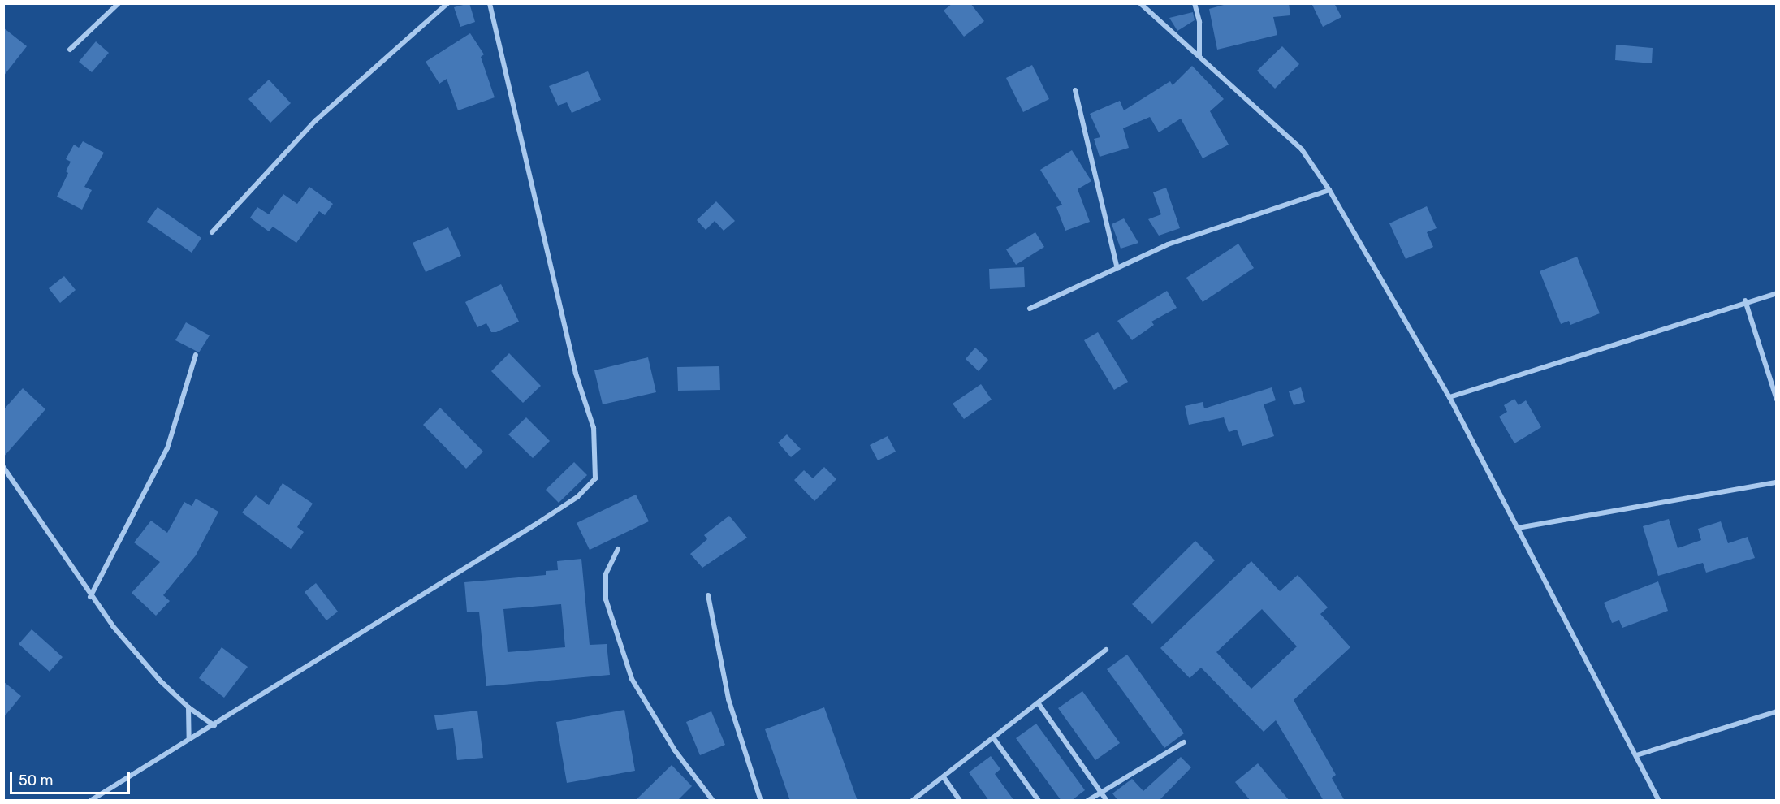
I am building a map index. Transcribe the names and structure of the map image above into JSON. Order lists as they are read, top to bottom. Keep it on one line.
{"scale_bar":"50 m"}
